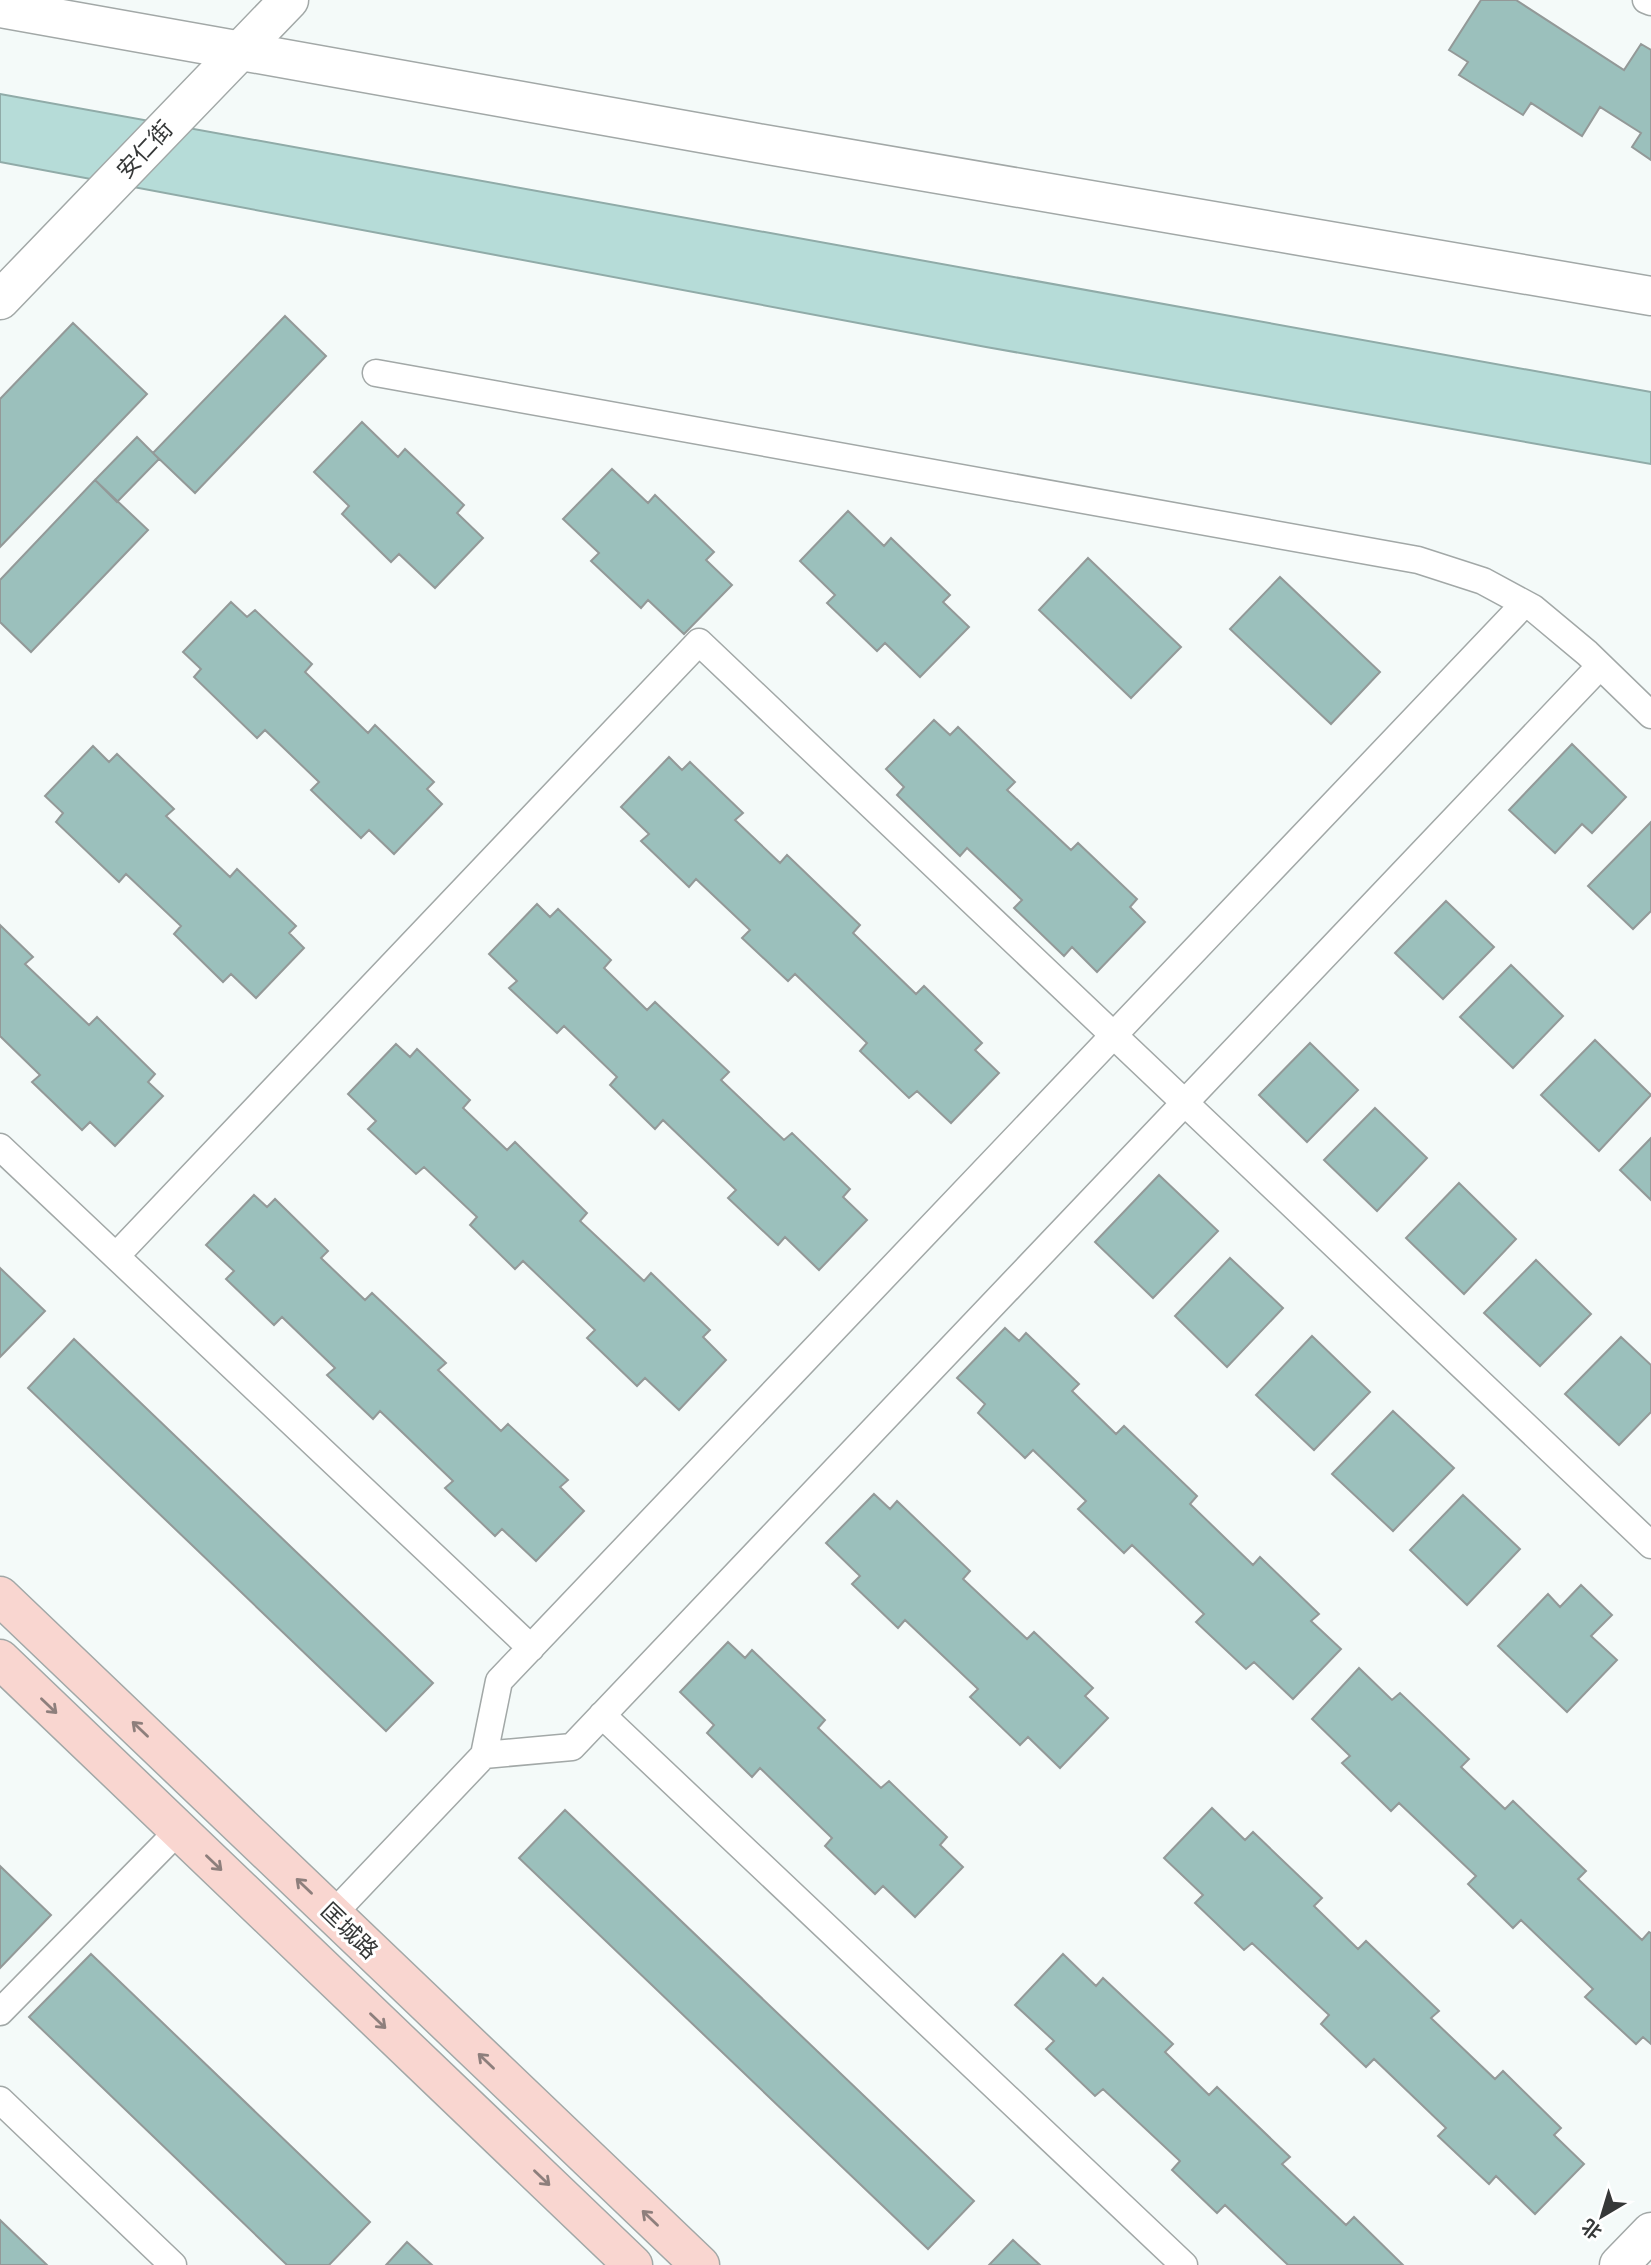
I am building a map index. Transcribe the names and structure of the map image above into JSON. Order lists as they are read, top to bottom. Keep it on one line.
{"streets":{"main road":["匡城路"],"street":["安仁街"]},"north":"bottom left"}
